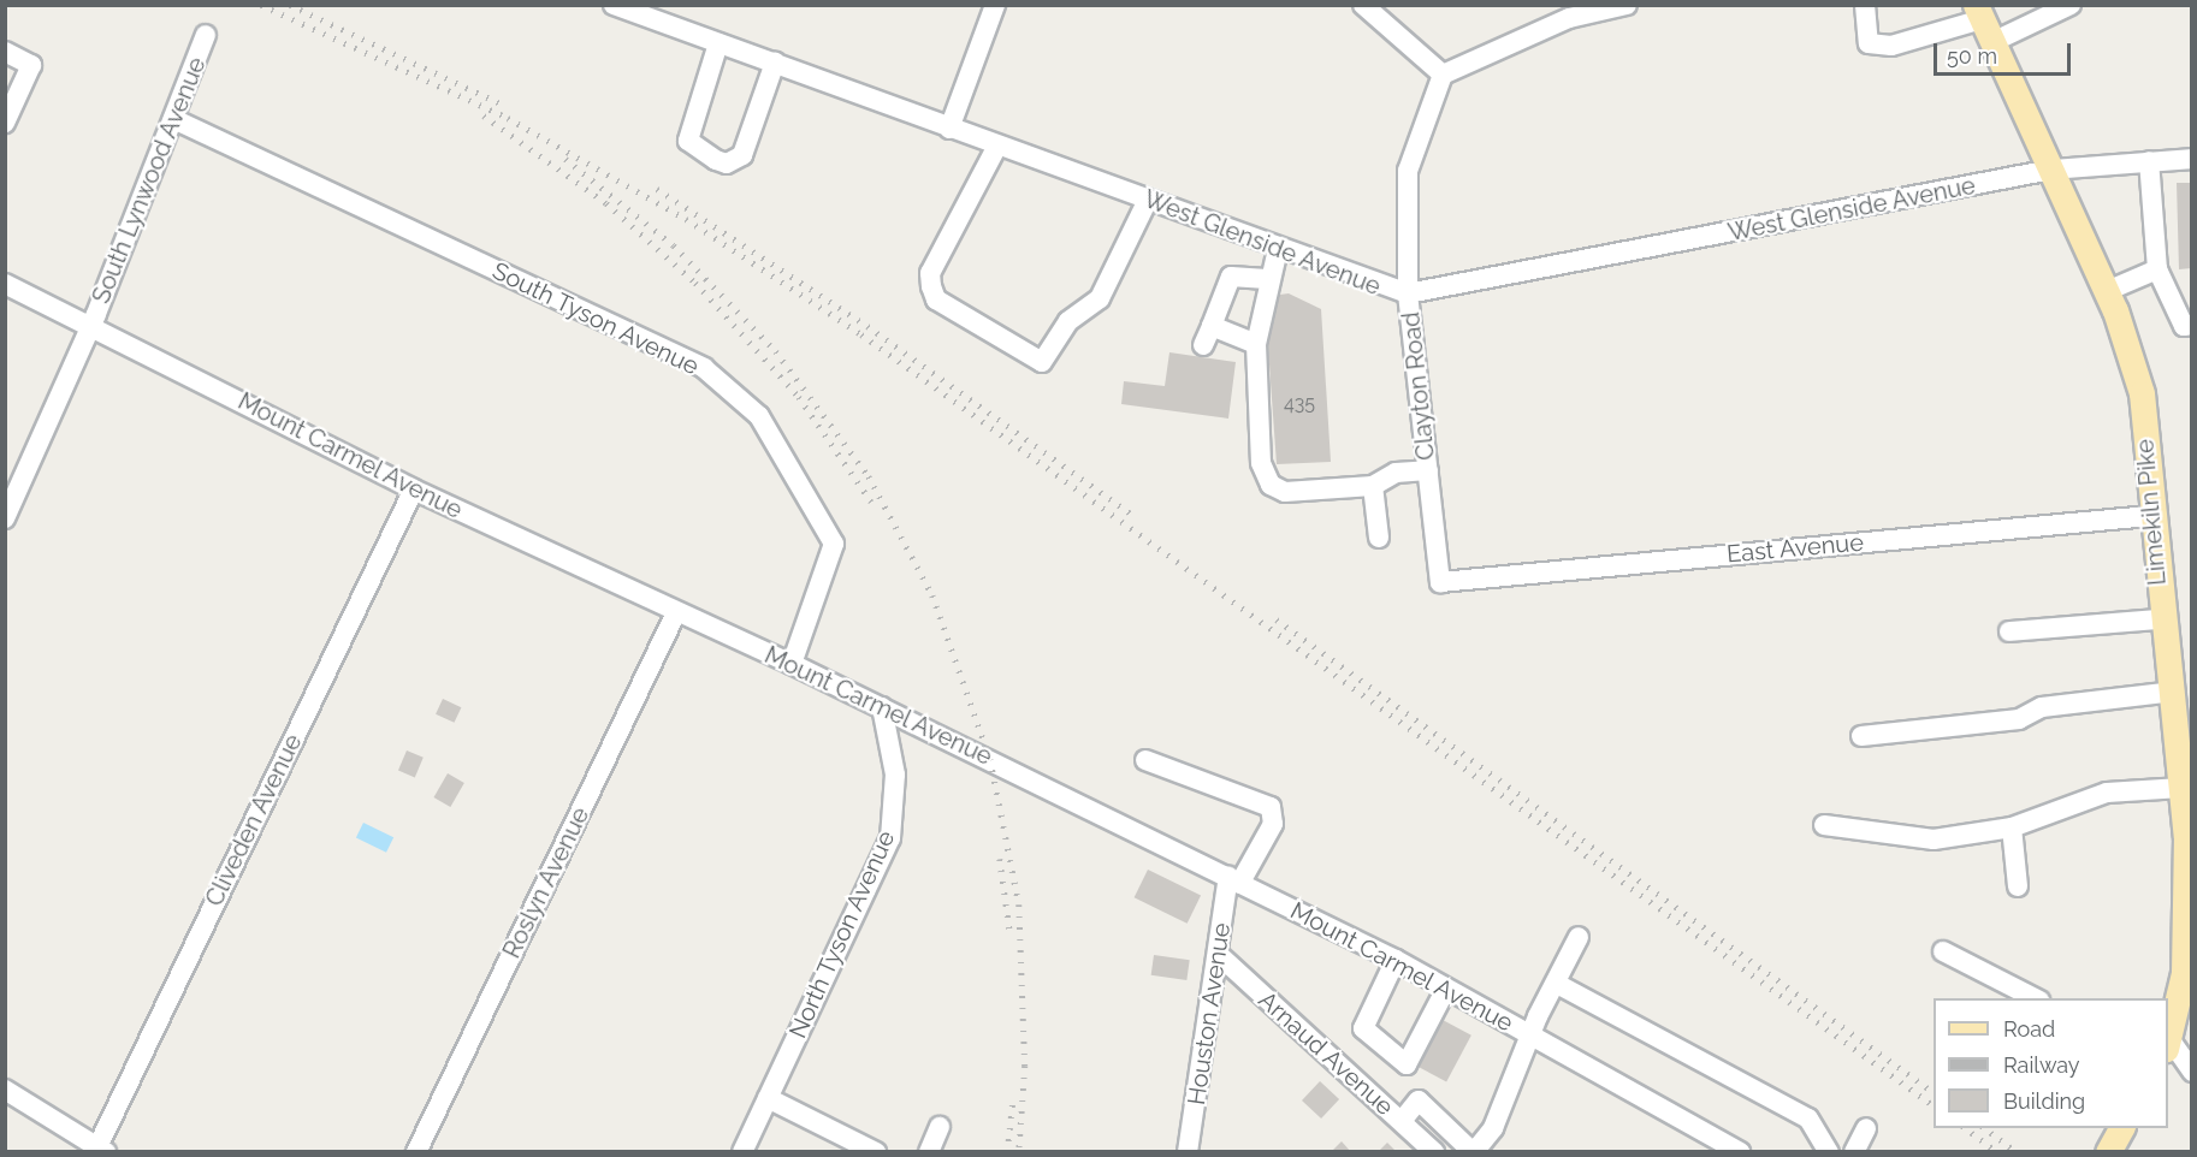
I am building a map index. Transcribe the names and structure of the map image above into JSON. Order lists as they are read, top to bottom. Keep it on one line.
{"streets":{"main road":["Limekiln Pike"],"street":["South Lynwood Avenue","West Glenside Avenue","South Tyson Avenue","Clayton Road","Mount Carmel Avenue","East Avenue","Cliveden Avenue","Roslyn Avenue","North Tyson Avenue","Houston Avenue","Arnaud Avenue"]},"crossings":[["South Lynwood Avenue","South Tyson Avenue"],["South Lynwood Avenue","Mount Carmel Avenue"],["West Glenside Avenue","Clayton Road"],["West Glenside Avenue","Limekiln Pike"],["South Tyson Avenue","Mount Carmel Avenue"],["Clayton Road","East Avenue"],["Mount Carmel Avenue","Cliveden Avenue"],["Mount Carmel Avenue","Roslyn Avenue"],["Mount Carmel Avenue","North Tyson Avenue"],["Mount Carmel Avenue","Houston Avenue"],["Limekiln Pike","East Avenue"],["Houston Avenue","Arnaud Avenue"]],"house_numbers":["435"],"legend":["Road","Railway","Building"],"scale_bar":"50 m"}
